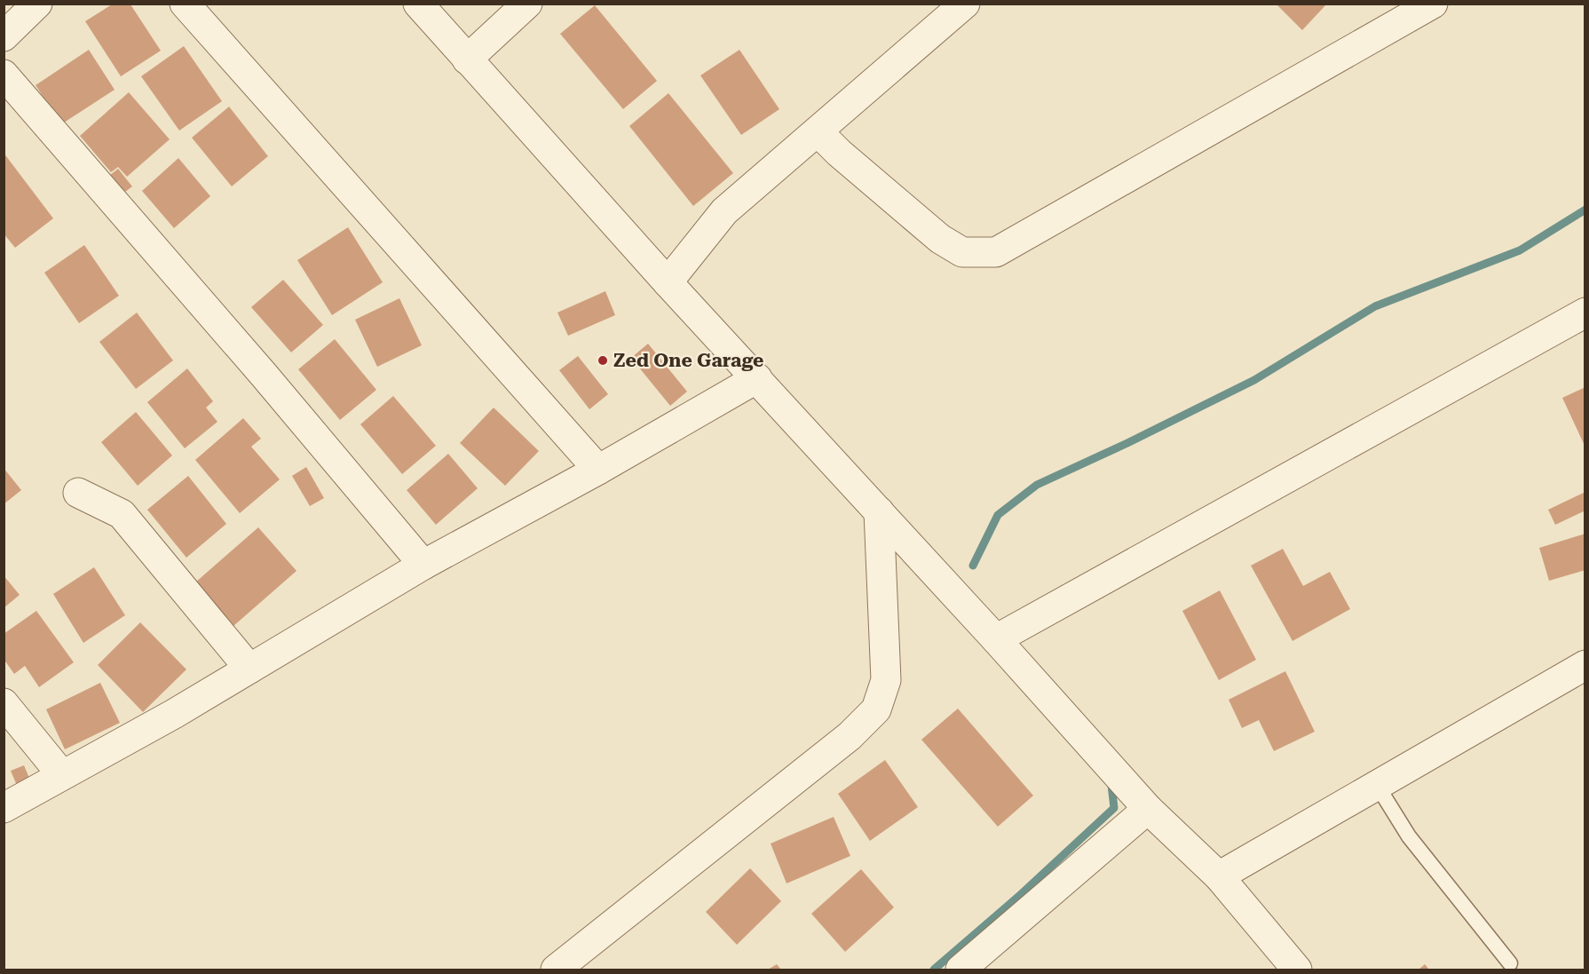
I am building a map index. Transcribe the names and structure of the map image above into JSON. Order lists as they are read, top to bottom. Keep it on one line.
{"places":["Zed One Garage"]}
